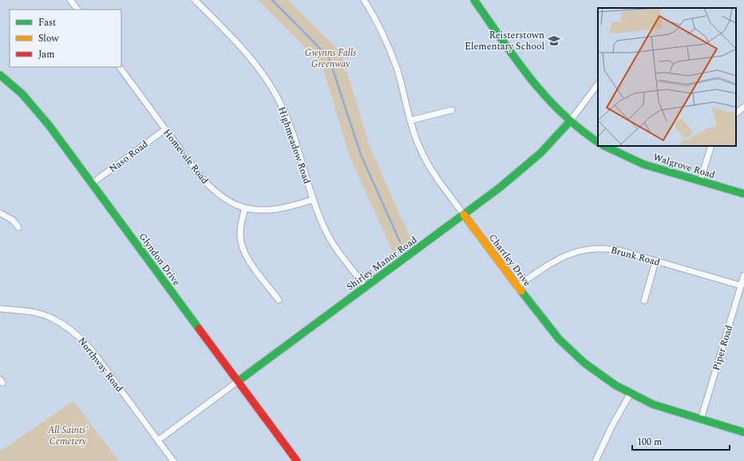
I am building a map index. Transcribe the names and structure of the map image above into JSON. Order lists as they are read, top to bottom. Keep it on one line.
{"streets":{"street":["Highmeadow Road","Naso Road","Homevale Road","Walgrove Road","Brunk Road","Glyndon Drive","Chartley Drive","Shirley Manor Road","Piper Road","Northway Road"]},"crossings":[["Highmeadow Road","Homevale Road"],["Highmeadow Road","Shirley Manor Road"],["Naso Road","Homevale Road"],["Naso Road","Glyndon Drive"],["Brunk Road","Chartley Drive"],["Brunk Road","Piper Road"],["Glyndon Drive","Shirley Manor Road"],["Chartley Drive","Shirley Manor Road"],["Chartley Drive","Piper Road"],["Shirley Manor Road","Northway Road"]],"parks":["Gwynns Falls Greenway","All Saints' Cemetery"],"places":{"school or university":["Reisterstown Elementary School"]},"legend":["Fast","Slow","Jam"],"scale_bar":"100 m"}
